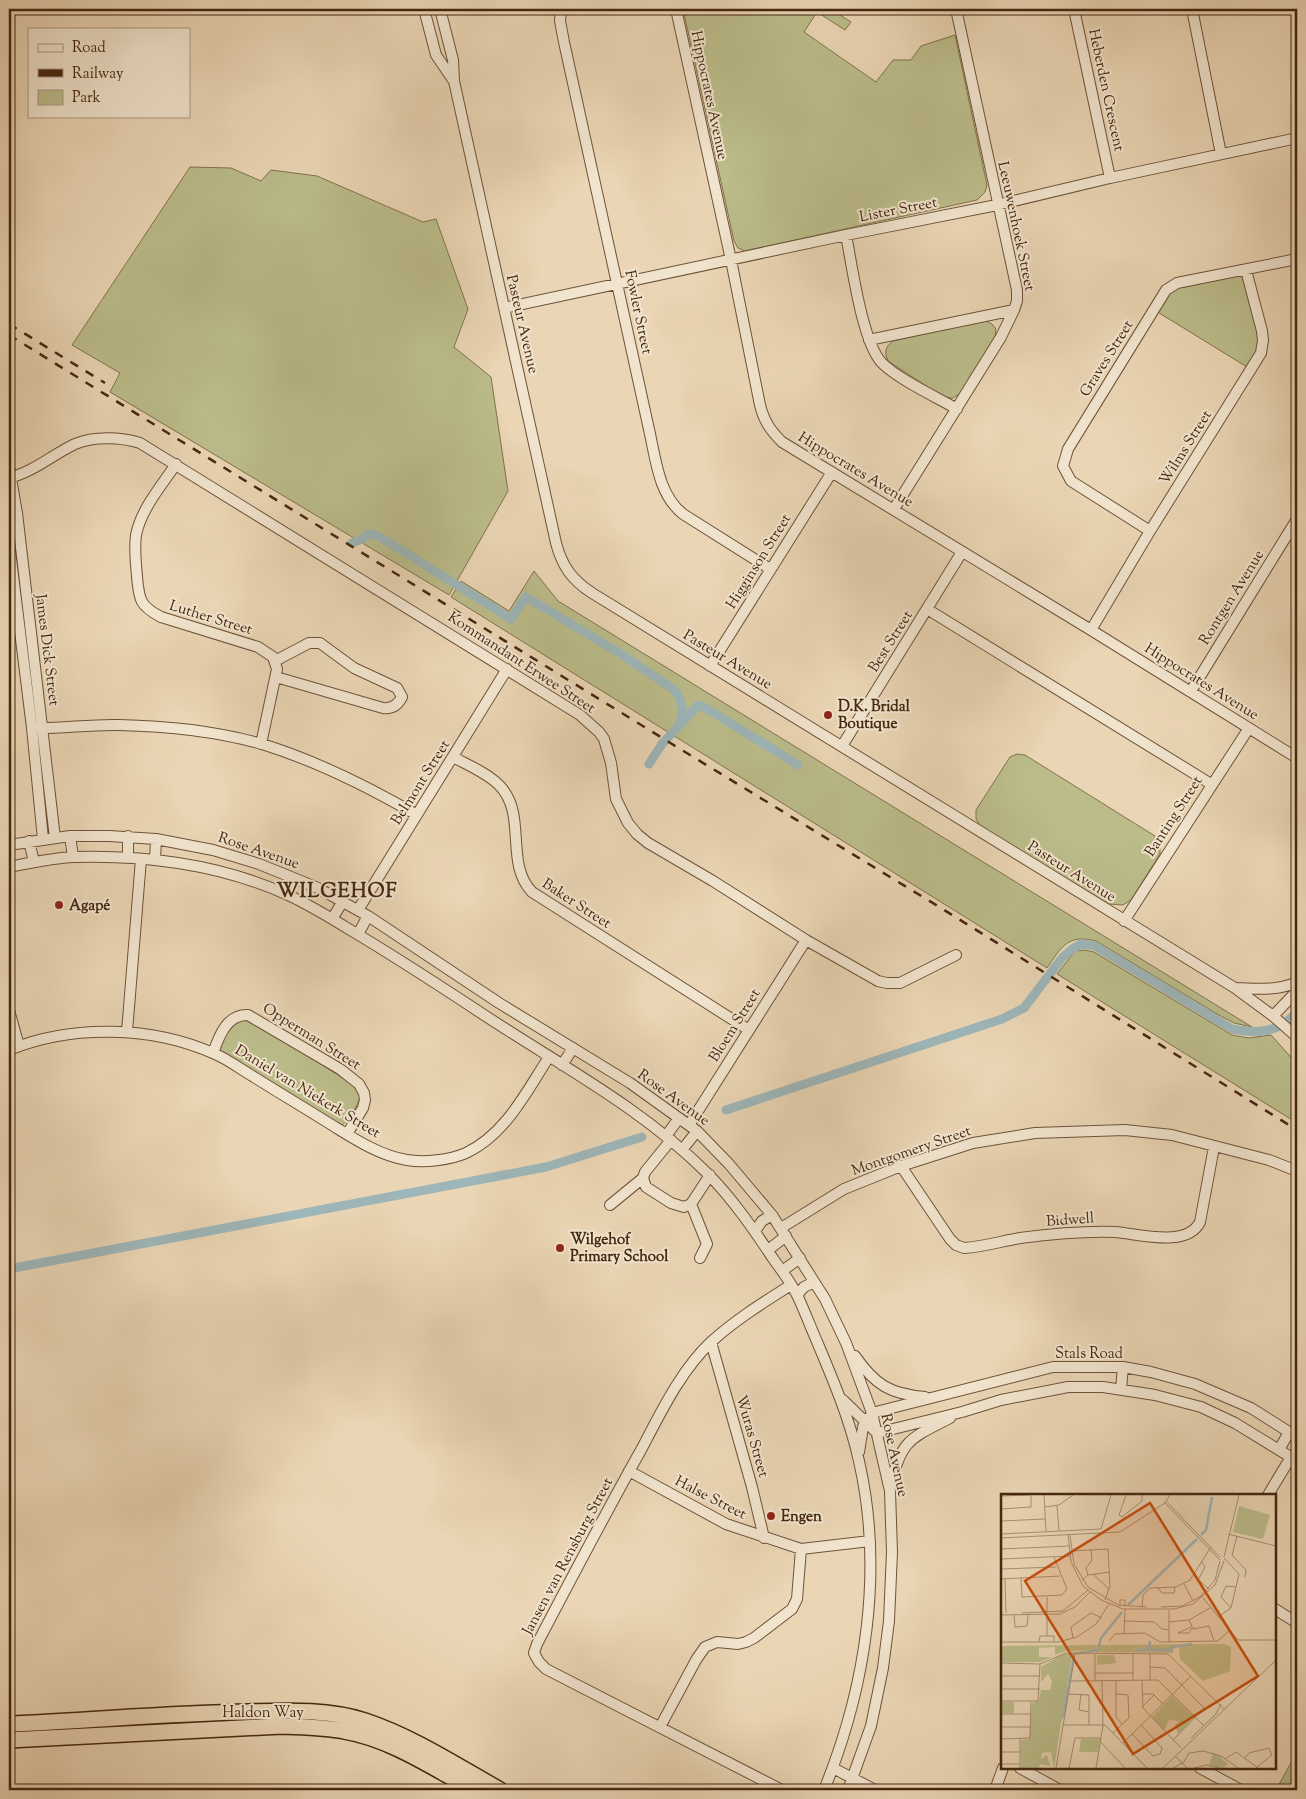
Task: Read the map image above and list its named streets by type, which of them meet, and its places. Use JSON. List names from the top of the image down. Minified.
{"streets":{"highway":["Haldon Way"],"street":["Heberden Crescent","Hippocrates Avenue","Lister Street","Leeuwenhoek Street","Fowler Street","Pasteur Avenue","Graves Street","Wilms Street","Higginson Street","Rontgen Avenue","Luther Street","Best Street","James Dick Street","Kommandant Erwee Street","Belmont Street","Banting Street","Rose Avenue","Baker Street","Bloem Street","Opperman Street","Daniel van Niekerk Street","Montgomery Street","Bidwell","Stals Road","Wuras Street","Halse Street","Jansen van Rensburg Street"]},"crossings":[["Heberden Crescent","Lister Street"],["Hippocrates Avenue","Lister Street"],["Hippocrates Avenue","Leeuwenhoek Street"],["Hippocrates Avenue","Wilms Street"],["Hippocrates Avenue","Higginson Street"],["Hippocrates Avenue","Rontgen Avenue"],["Hippocrates Avenue","Best Street"],["Hippocrates Avenue","Banting Street"],["Lister Street","Leeuwenhoek Street"],["Lister Street","Fowler Street"],["Lister Street","Pasteur Avenue"],["Fowler Street","Higginson Street"],["Pasteur Avenue","Higginson Street"],["Pasteur Avenue","Best Street"],["Pasteur Avenue","Banting Street"],["Graves Street","Wilms Street"],["Luther Street","Kommandant Erwee Street"],["James Dick Street","Kommandant Erwee Street"],["James Dick Street","Rose Avenue"],["Kommandant Erwee Street","Belmont Street"],["Kommandant Erwee Street","Bloem Street"],["Belmont Street","Rose Avenue"],["Belmont Street","Baker Street"],["Rose Avenue","Bloem Street"],["Rose Avenue","Montgomery Street"],["Rose Avenue","Stals Road"],["Baker Street","Bloem Street"],["Opperman Street","Daniel van Niekerk Street"],["Montgomery Street","Bidwell"],["Wuras Street","Halse Street"],["Wuras Street","Jansen van Rensburg Street"],["Halse Street","Jansen van Rensburg Street"]],"districts":["WILGEHOF"],"places":["D.K. Bridal Boutique","Agapé","Wilgehof Primary School","Engen"],"legend":["Road","Railway","Park"]}
